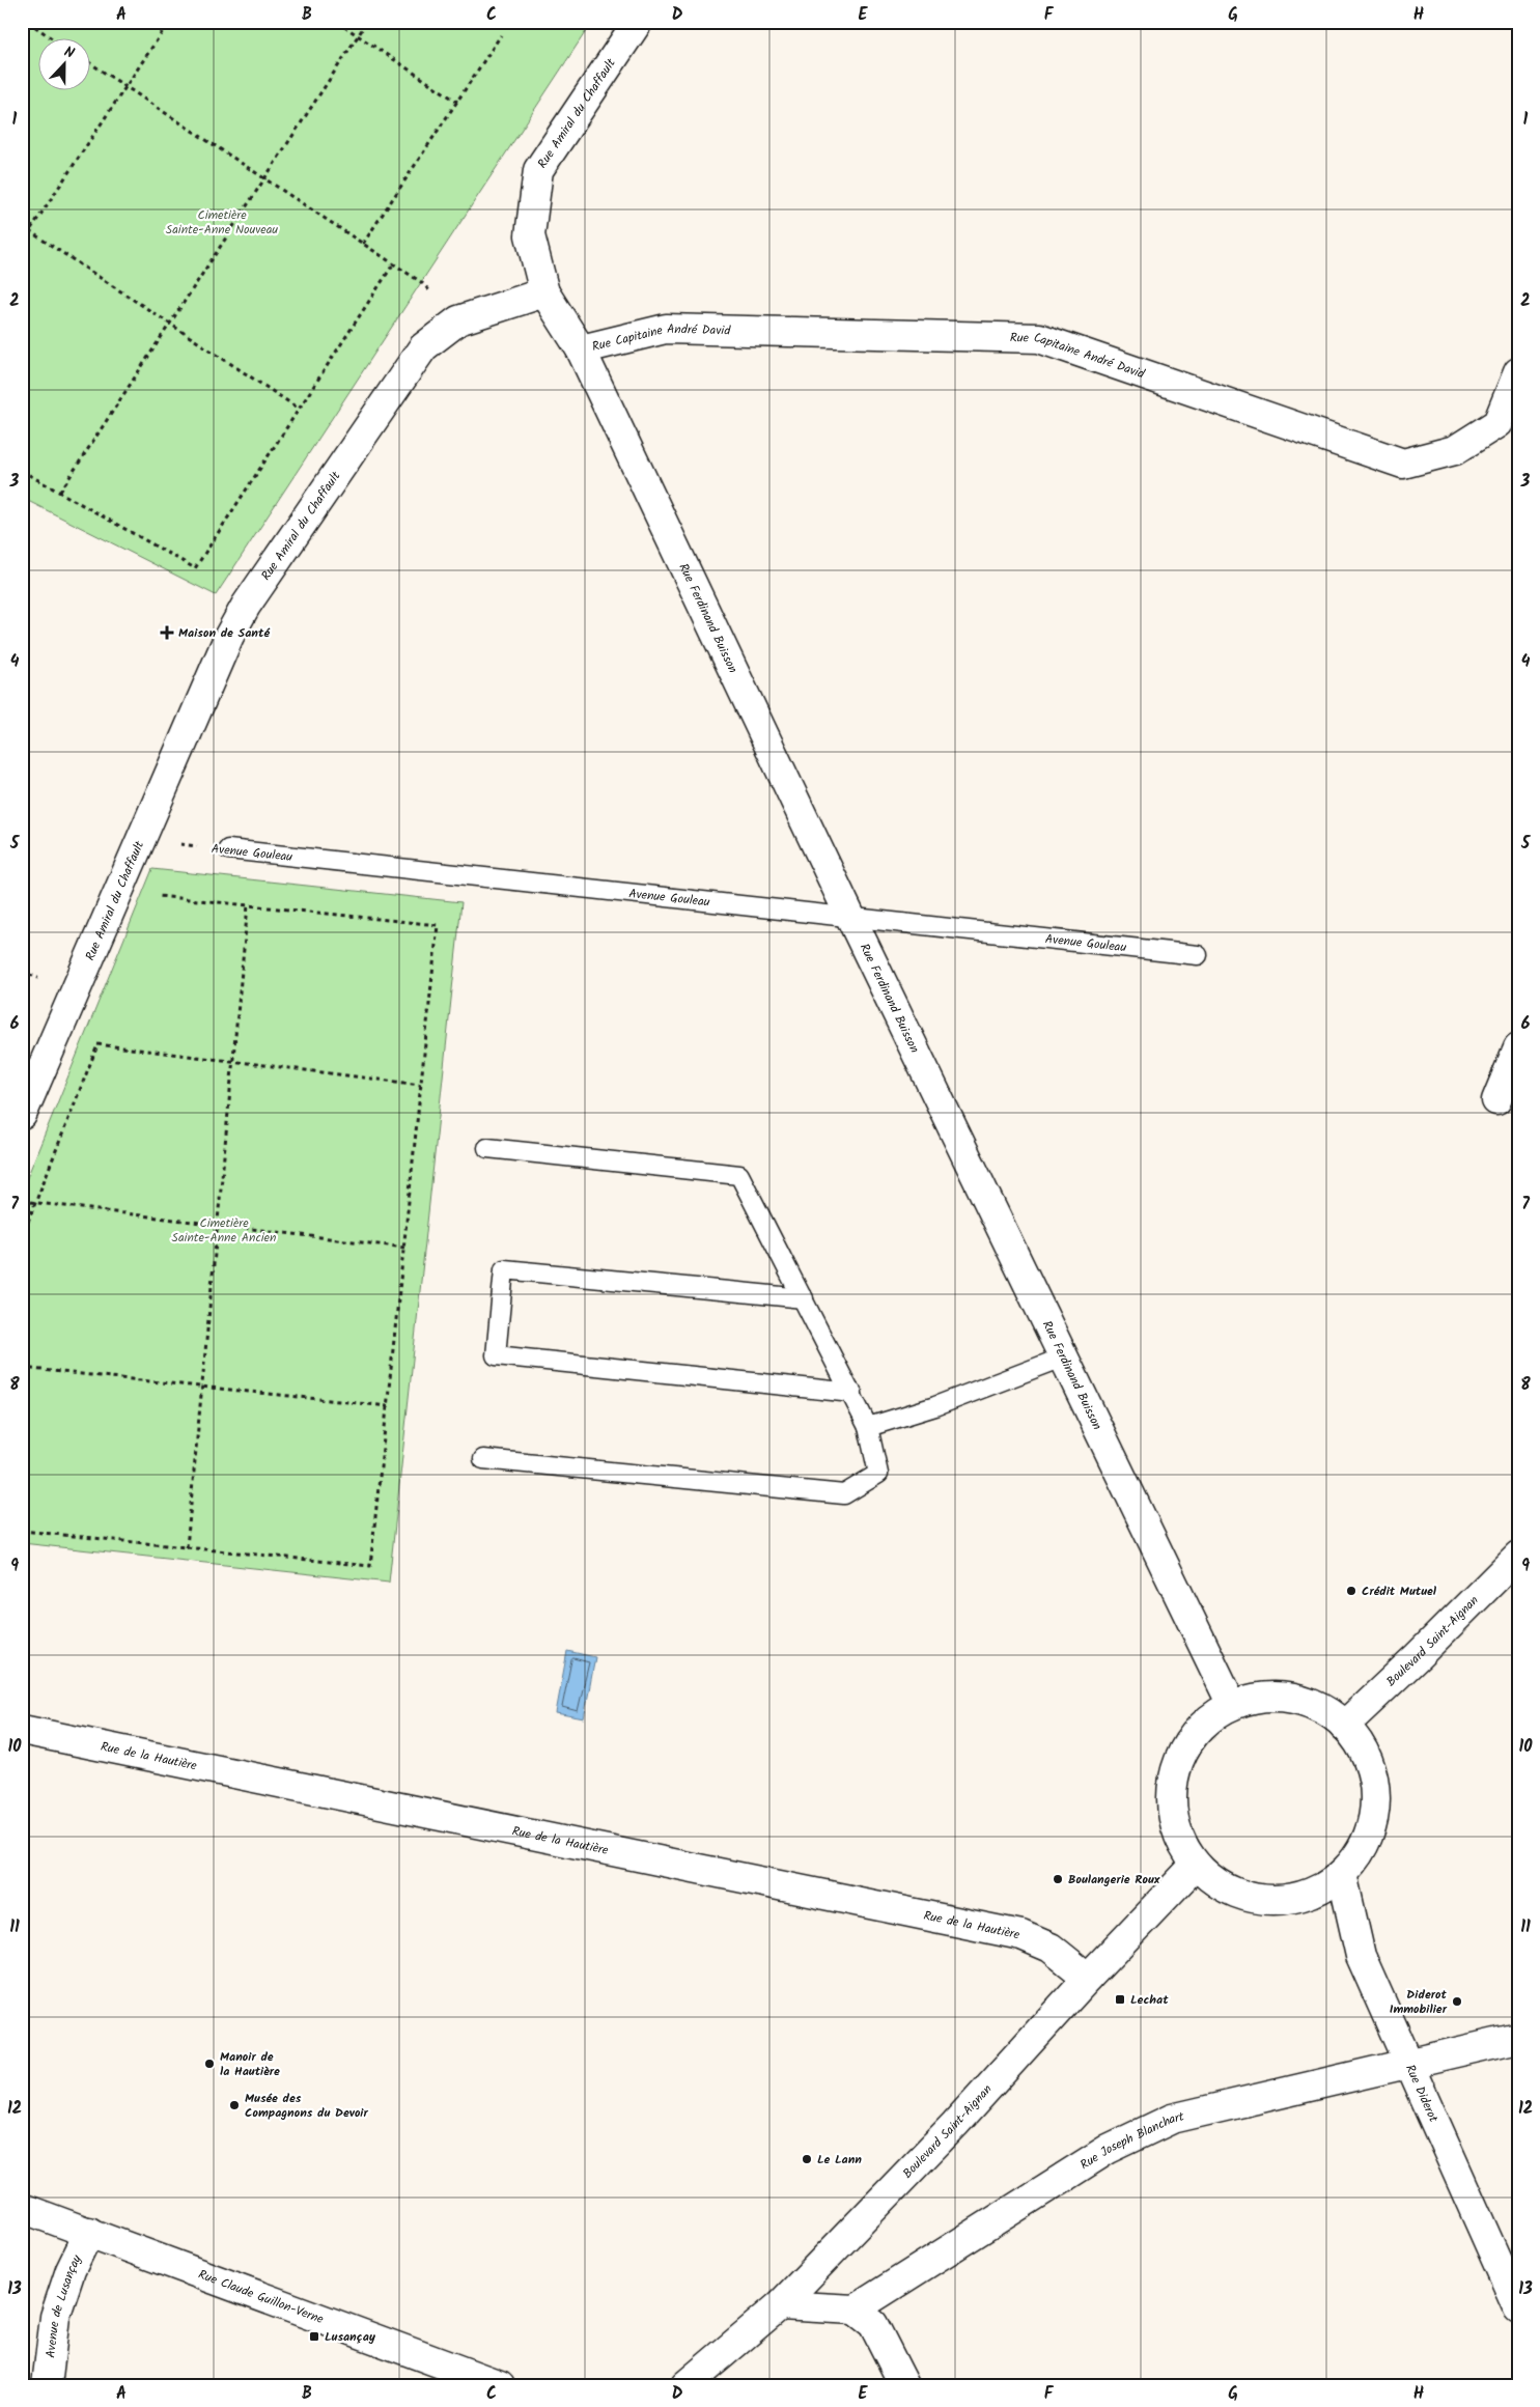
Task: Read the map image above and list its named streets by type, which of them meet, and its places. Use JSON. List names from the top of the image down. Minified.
{"streets":{"street":["Rue Amiral du Chaffault","Rue Capitaine André David","Rue Ferdinand Buisson","Boulevard Saint-Aignan","Rue de la Hautière","Rue Diderot","Rue Joseph Blanchart","Rue Claude Guillon-Verne","Avenue de Lusançay"],"lane":["Avenue Gouleau"]},"crossings":[["Rue Amiral du Chaffault","Rue Ferdinand Buisson"],["Rue Amiral du Chaffault","Avenue Gouleau"],["Rue Capitaine André David","Rue Ferdinand Buisson"],["Rue Ferdinand Buisson","Avenue Gouleau"],["Boulevard Saint-Aignan","Rue de la Hautière"],["Rue Diderot","Rue Joseph Blanchart"],["Rue Claude Guillon-Verne","Avenue de Lusançay"]],"parks":["Cimetière Sainte-Anne Nouveau","Cimetière Sainte-Anne Ancien"],"places":{"health":["Maison de Santé"],"other":["Crédit Mutuel","Boulangerie Roux","Diderot Immobilier","Manoir de la Hautière","Musée des Compagnons du Devoir","Le Lann"],"transit":["Lechat","Lusançay"]},"north":"top","grid":{"columns":["A","B","C","D","E","F","G","H"],"rows":["1","2","3","4","5","6","7","8","9","10","11","12","13"]}}
